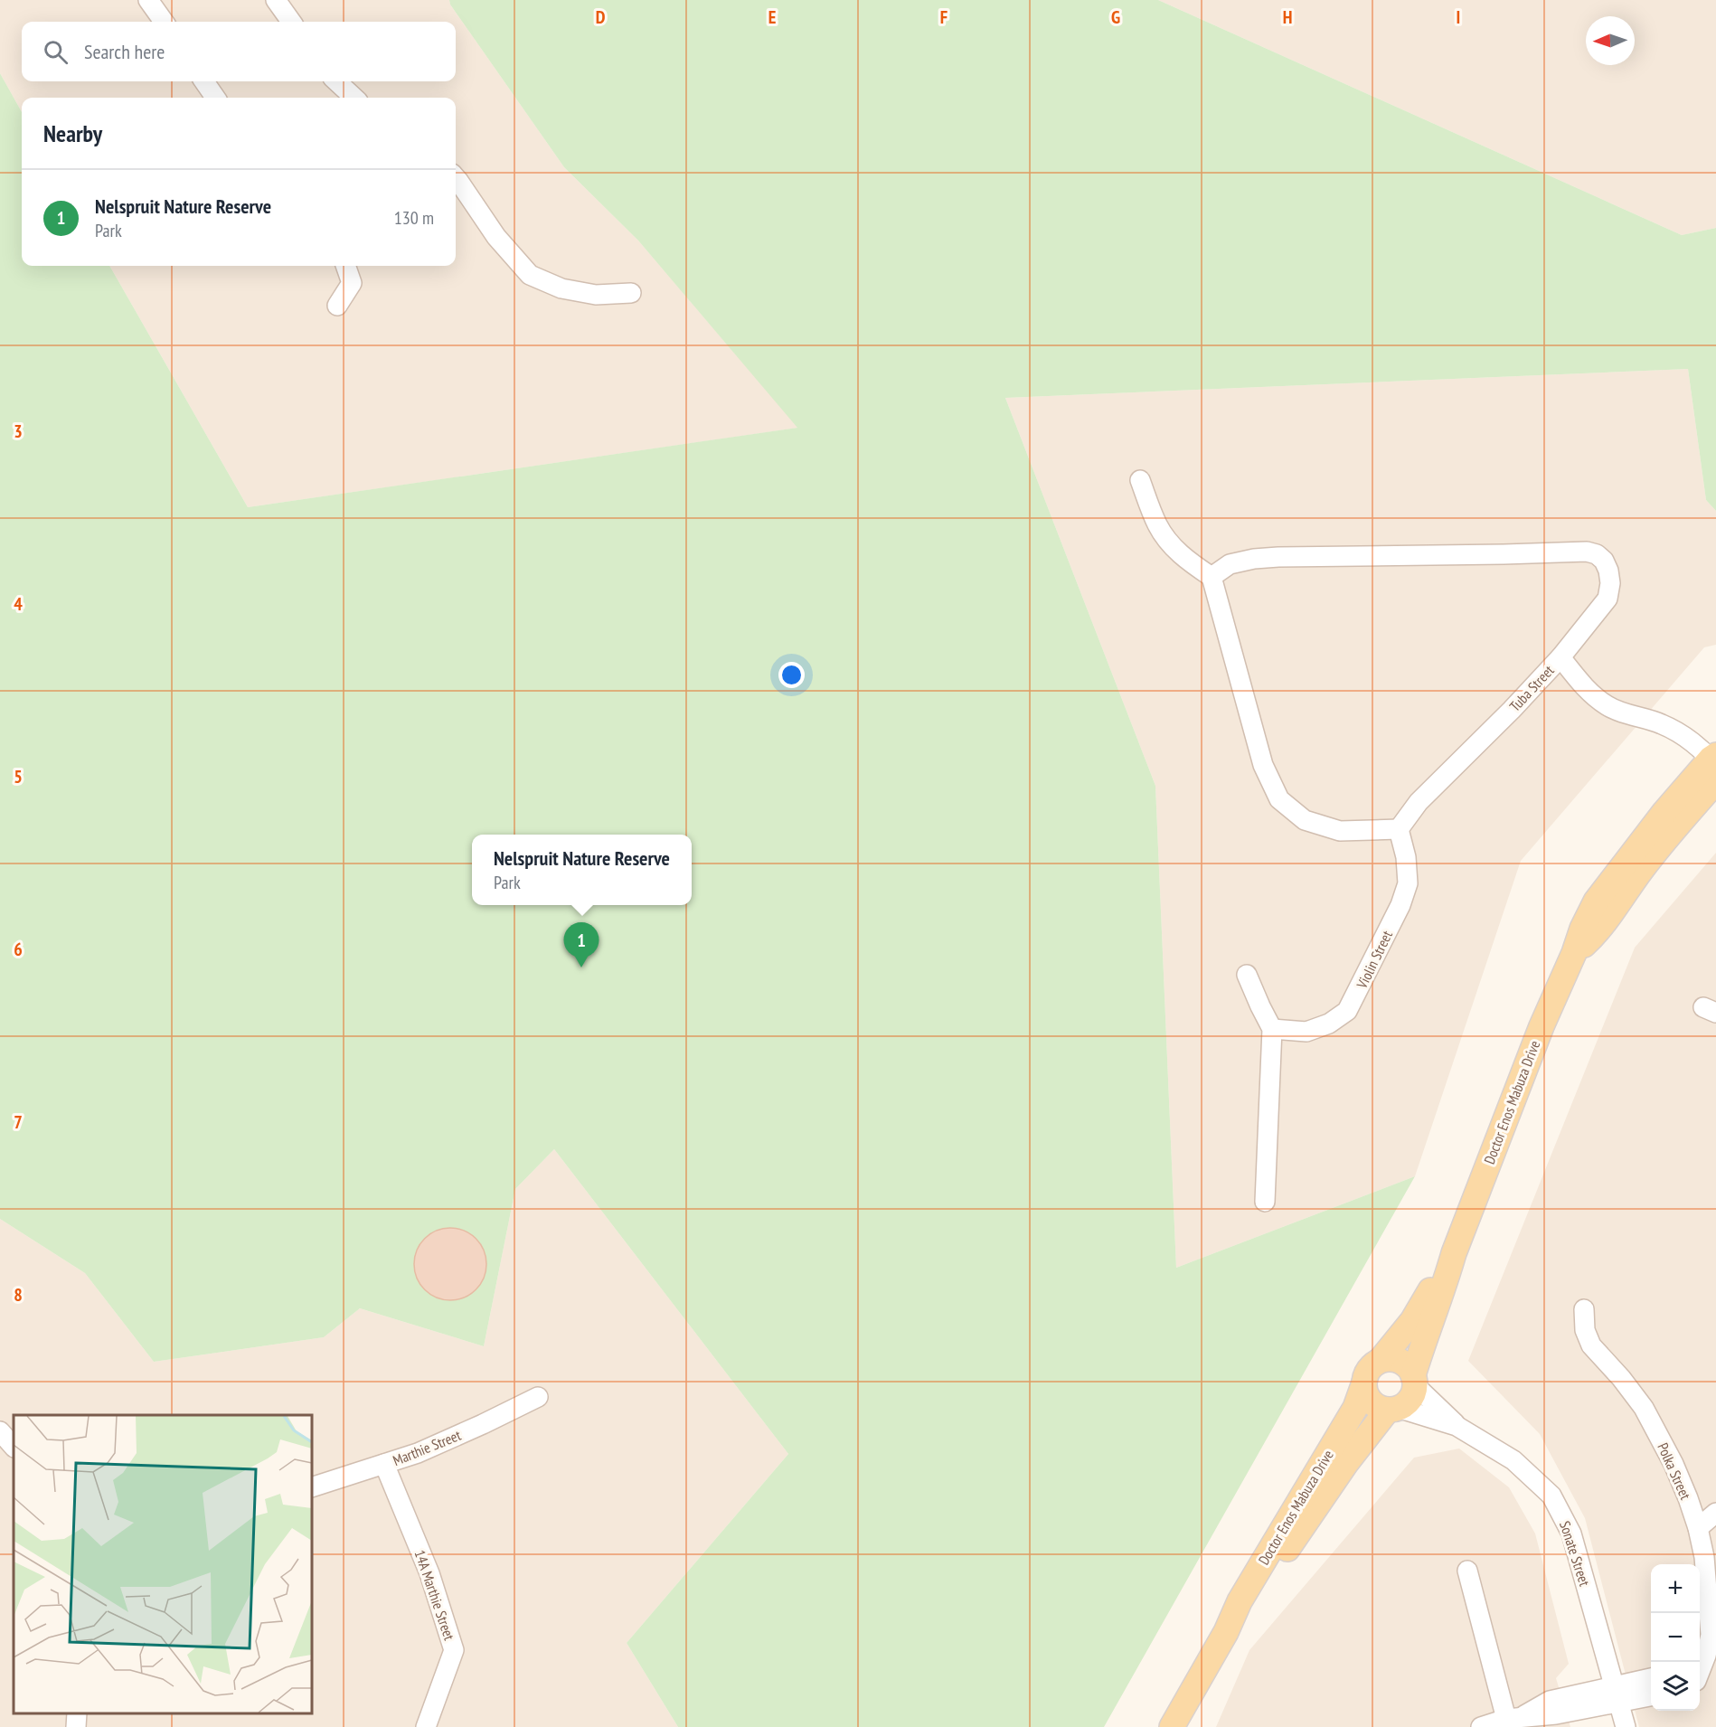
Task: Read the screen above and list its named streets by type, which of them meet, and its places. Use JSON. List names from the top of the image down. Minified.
{"streets":{"main road":["Doctor Enos Mabuza Drive"],"street":["Tuba Street","Violin Street","Marthie Street","Polka Street","Sonate Street","14A Marthie Street"]},"crossings":[["Tuba Street","Violin Street"],["Doctor Enos Mabuza Drive","Sonate Street"],["Marthie Street","14A Marthie Street"]],"north":"left","page":{"search":"Search here","heading":"Nearby","list":[{"mark":"1","name":"Nelspruit Nature Reserve","note":"Park","value":"130 m"}],"popup":["Nelspruit Nature Reserve","Park"],"pins":"1","map_buttons":["+","−"]},"grid":{"columns":["D","E","F","G","H","I"],"rows":["3","4","5","6","7","8"]}}
